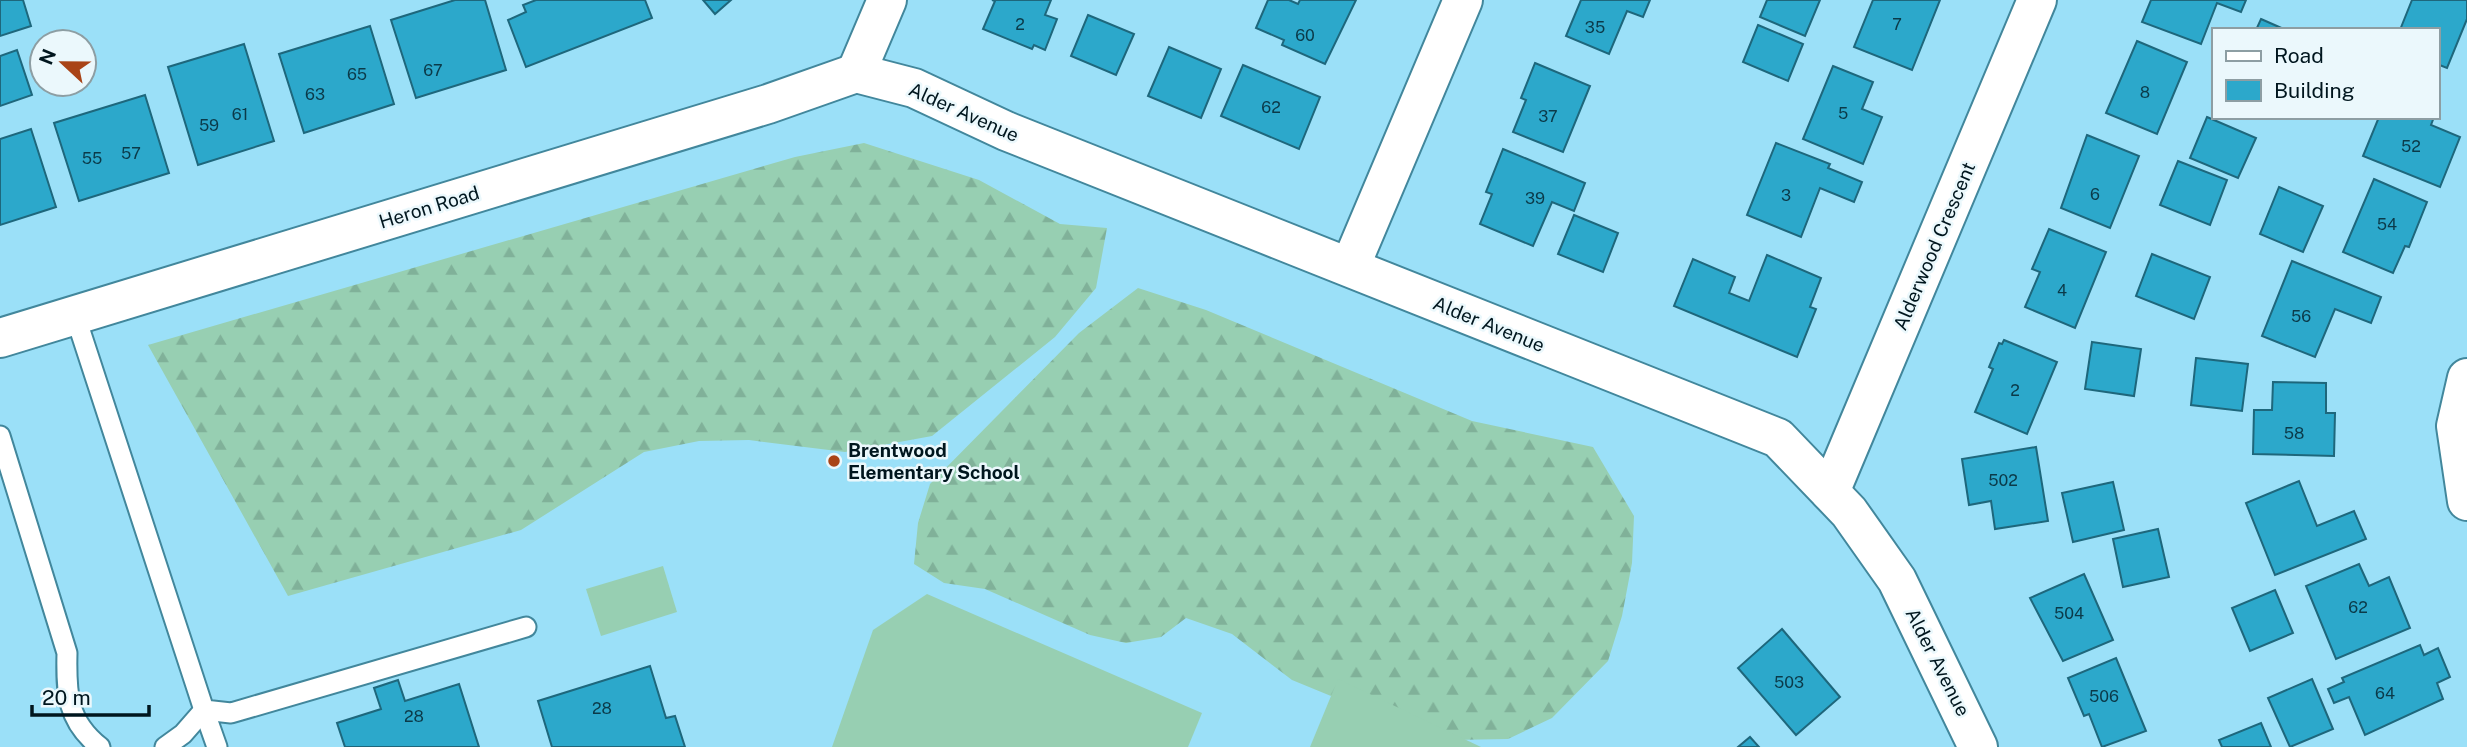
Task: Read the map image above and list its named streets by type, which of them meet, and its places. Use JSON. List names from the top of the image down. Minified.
{"streets":{"street":["Alder Avenue","Heron Road","Alderwood Crescent"]},"crossings":[["Alder Avenue","Heron Road"],["Alder Avenue","Alderwood Crescent"]],"places":["Brentwood Elementary School"],"house_numbers":["2","7","35","60","67","65","8","63","62","5","61","37","59","52","57","55","6","3","39","54","4","56","2","58","502","62","504","503","64","506","28","28"],"legend":["Road","Building"],"scale_bar":"20 m","north":"left"}
